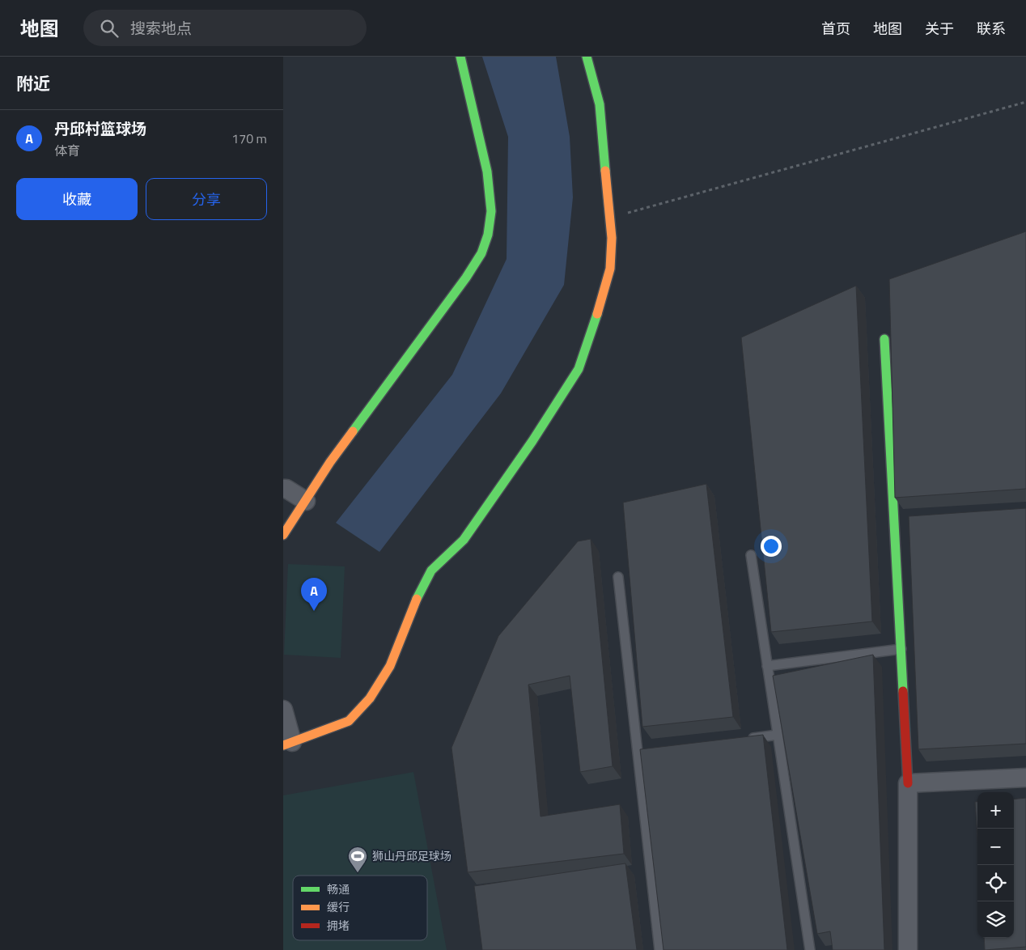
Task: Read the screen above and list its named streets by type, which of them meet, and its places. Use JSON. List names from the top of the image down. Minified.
{"places":{"sports":["狮山丹邱足球场"]},"legend":["畅通","缓行","拥堵"],"page":{"header":"地图","search":"搜索地点","nav":["首页","地图","关于","联系"],"heading":"附近","list":[{"mark":"A","name":"丹邱村篮球场","note":"体育","value":"170 m"}],"buttons":["收藏","分享"],"pins":"A","map_buttons":["+","−"]}}
